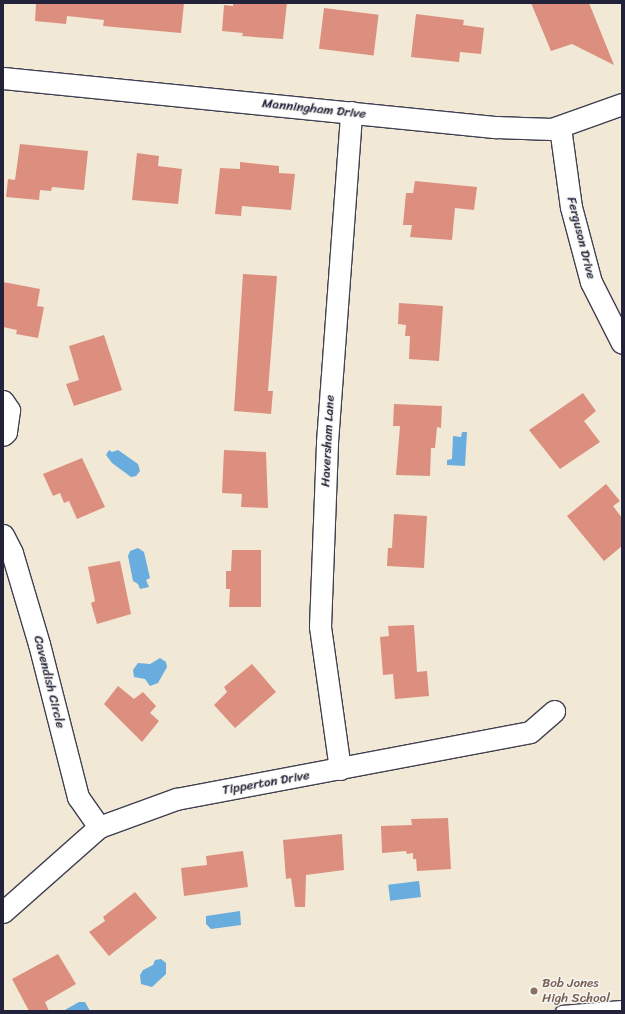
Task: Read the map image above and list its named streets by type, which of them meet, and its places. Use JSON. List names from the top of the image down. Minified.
{"streets":{"street":["Manningham Drive","Ferguson Drive","Haversham Lane","Cavendish Circle","Tipperton Drive"]},"crossings":[["Manningham Drive","Ferguson Drive"],["Manningham Drive","Haversham Lane"],["Haversham Lane","Tipperton Drive"],["Cavendish Circle","Tipperton Drive"]],"places":["Bob Jones High School"]}
